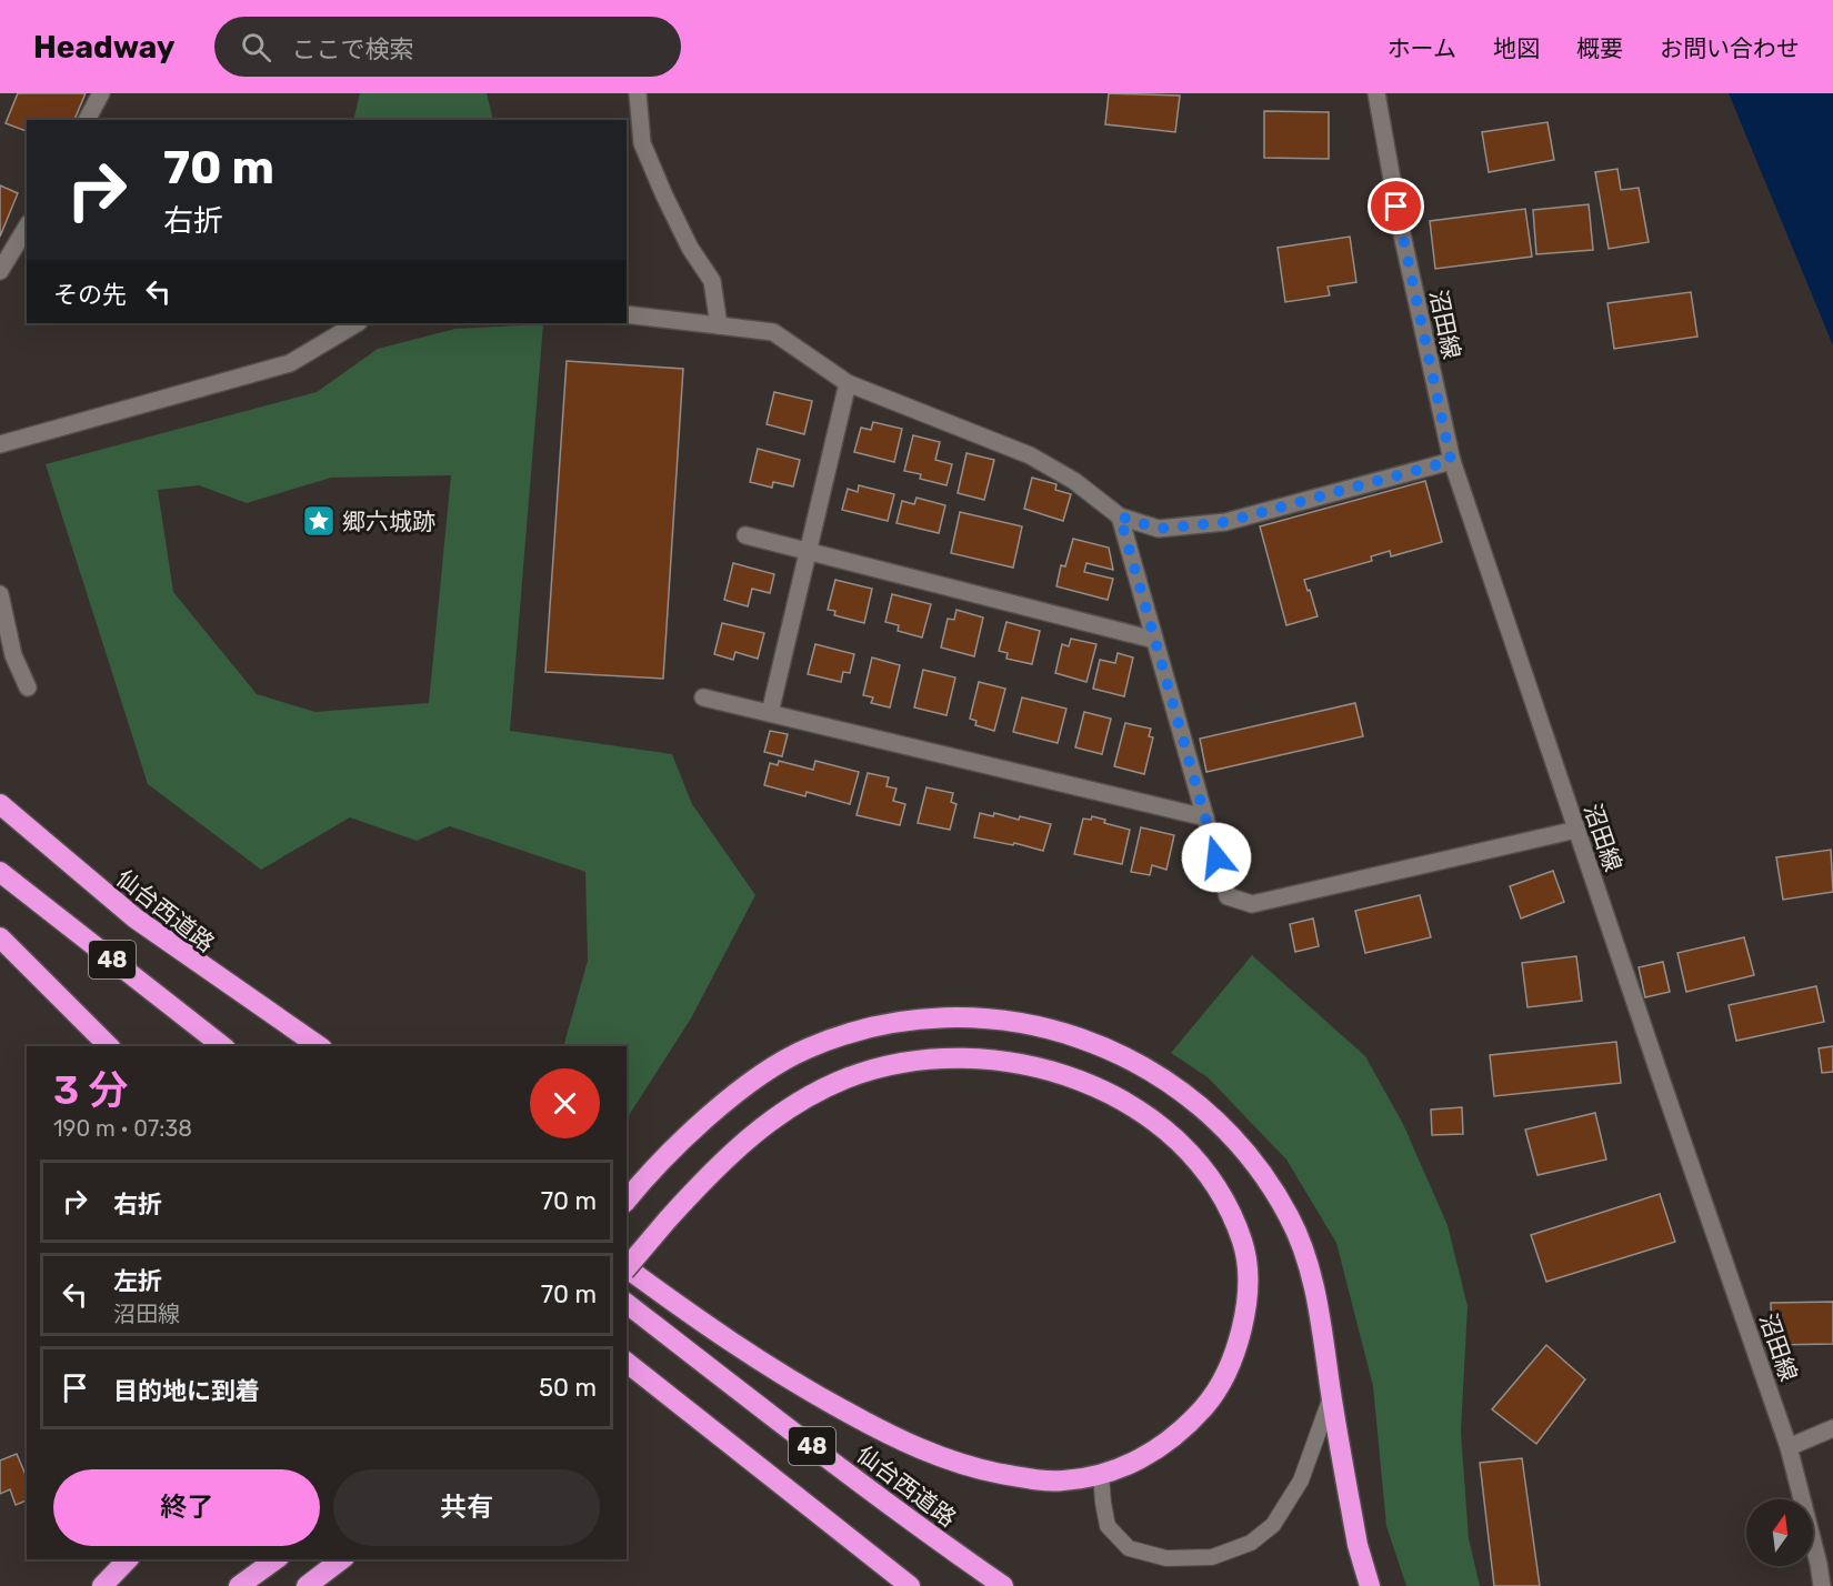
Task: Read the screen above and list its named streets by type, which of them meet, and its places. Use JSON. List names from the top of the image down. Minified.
{"streets":{"highway":["仙台西道路","48"],"street":["沼田線"]},"places":{"place":["郷六城跡"]},"north":"top","page":{"header":"Headway","search":"ここで検索","nav":["ホーム","地図","概要","お問い合わせ"],"turn":["70 m","右折"],"then":"その先","heading":["3 分","190 m · 07:38"],"list":[{"name":"右折","value":"70 m"},{"name":"左折","note":"沼田線","value":"70 m"},{"name":"目的地に到着","value":"50 m"}],"buttons":["終了","共有"]}}
